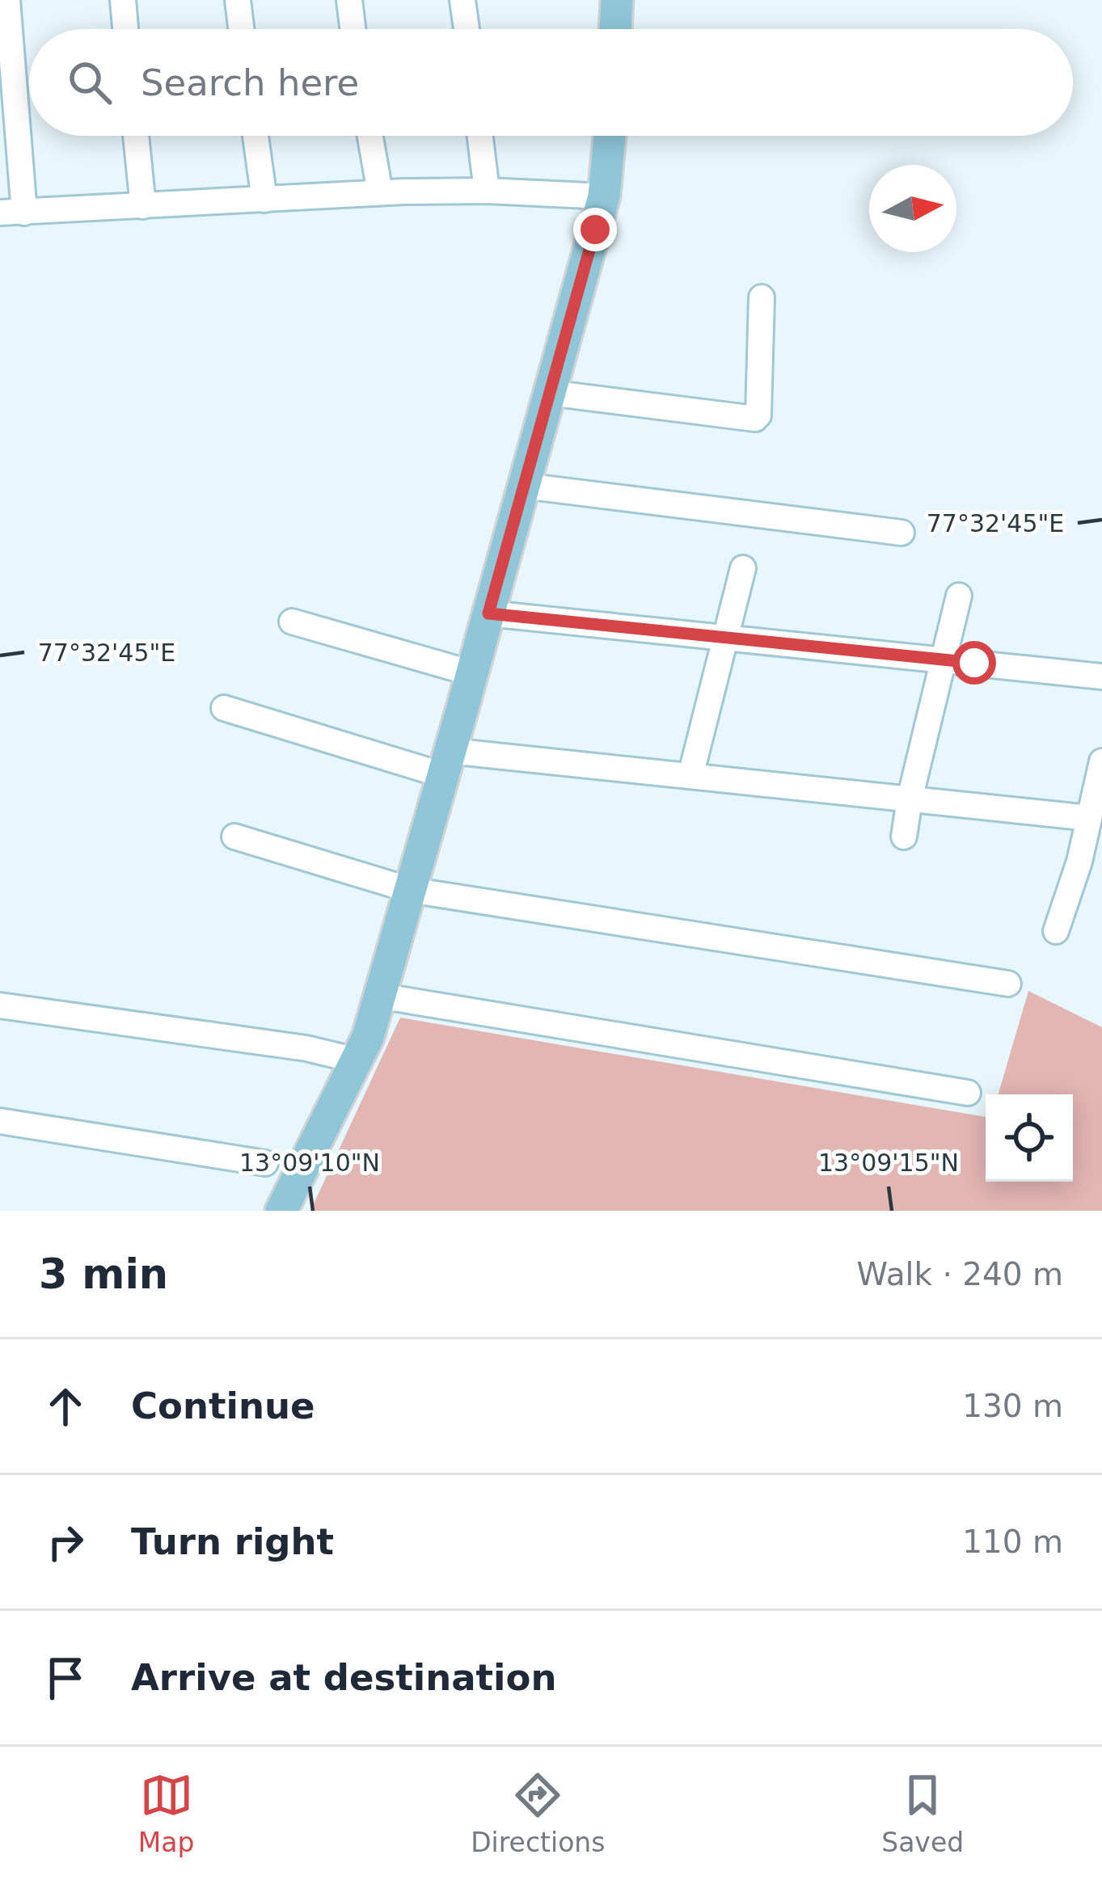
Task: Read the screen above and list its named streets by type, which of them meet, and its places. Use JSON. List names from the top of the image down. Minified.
{"north":"right","page":{"search":"Search here","heading":["3 min","Walk · 240 m"],"list":[["Continue","130 m"],["Turn right","110 m"],"Arrive at destination"],"nav":["Map","Directions","Saved"]},"coordinates":["77°32'45\"E","13°09'10\"N","13°09'15\"N"]}
